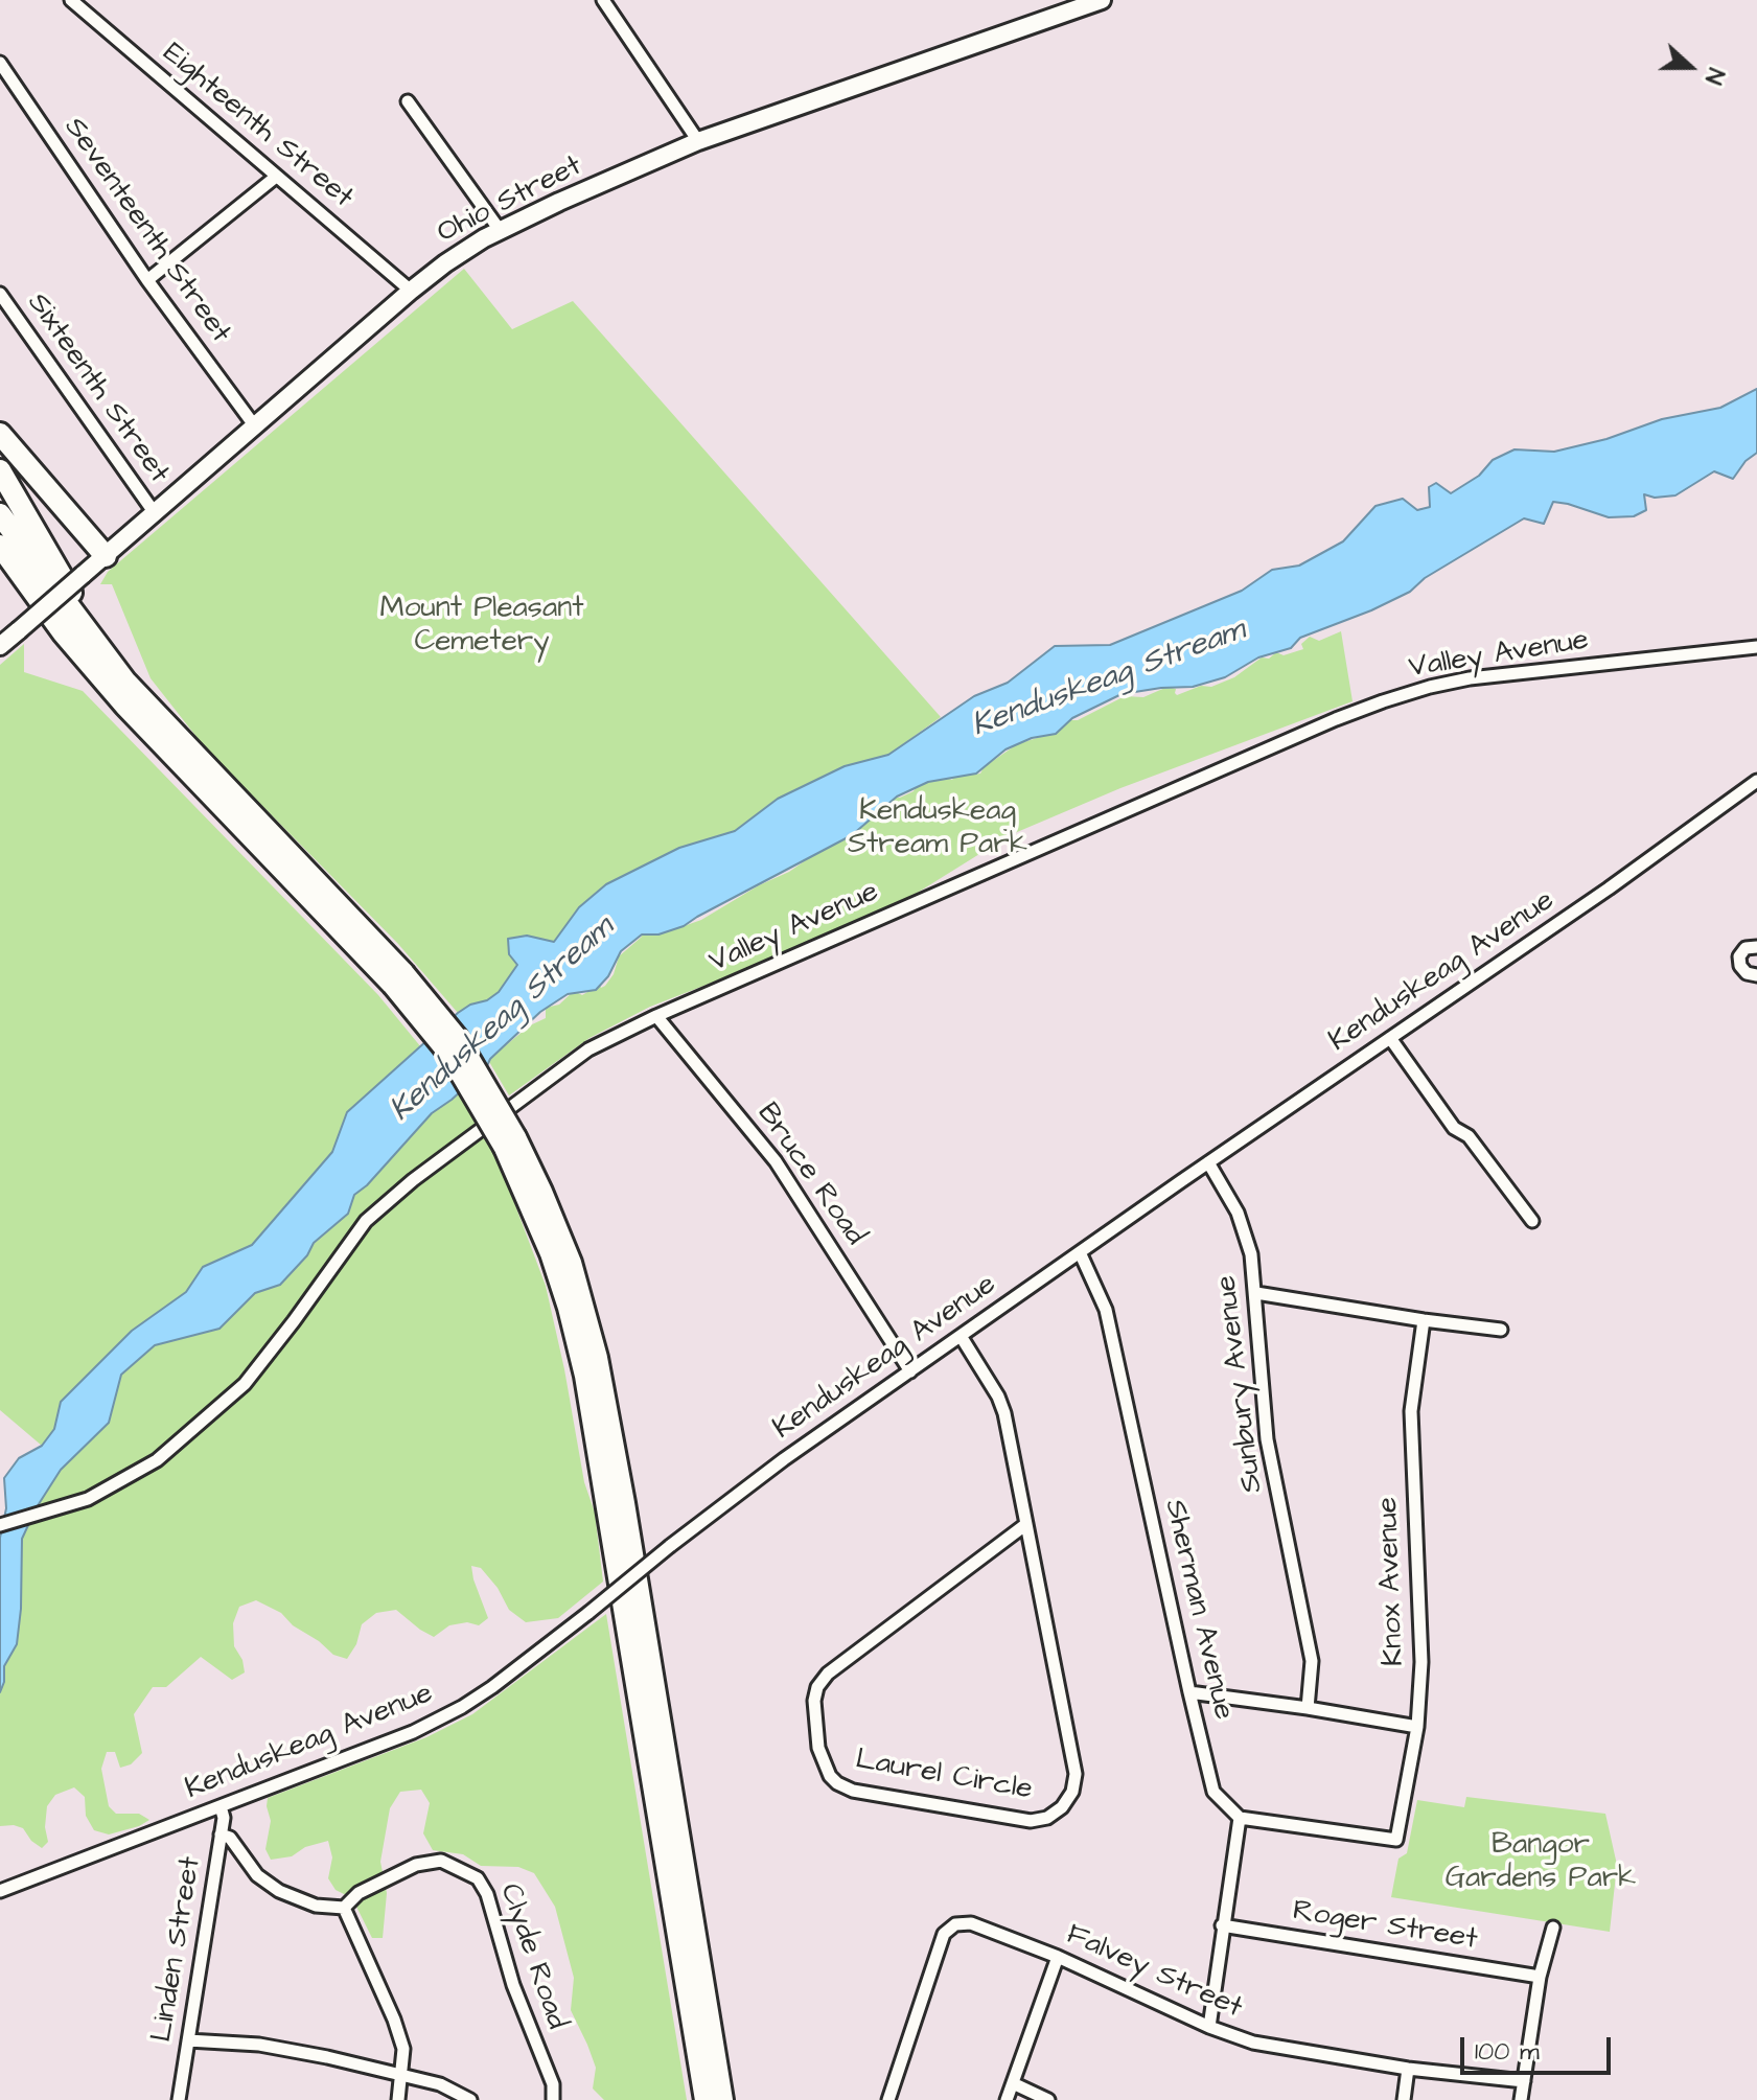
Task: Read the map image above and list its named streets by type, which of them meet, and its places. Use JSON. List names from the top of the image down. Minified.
{"streets":{"street":["Eighteenth Street","Ohio Street","Seventeenth Street","Sixteenth Street","Valley Avenue","Kenduskeag Avenue","Bruce Road","Sunbury Avenue","Knox Avenue","Sherman Avenue","Laurel Circle","Roger Street","Linden Street","Clyde Road","Falvey Street"]},"crossings":[["Eighteenth Street","Ohio Street"],["Ohio Street","Seventeenth Street"],["Ohio Street","Sixteenth Street"],["Valley Avenue","Bruce Road"],["Kenduskeag Avenue","Bruce Road"],["Kenduskeag Avenue","Sunbury Avenue"],["Kenduskeag Avenue","Sherman Avenue"],["Kenduskeag Avenue","Laurel Circle"],["Kenduskeag Avenue","Linden Street"],["Knox Avenue","Sherman Avenue"]],"water":["Kenduskeag Stream"],"parks":["Mount Pleasant Cemetery","Kenduskeag Stream Park","Bangor Gardens Park"],"scale_bar":"100 m","north":"right"}
